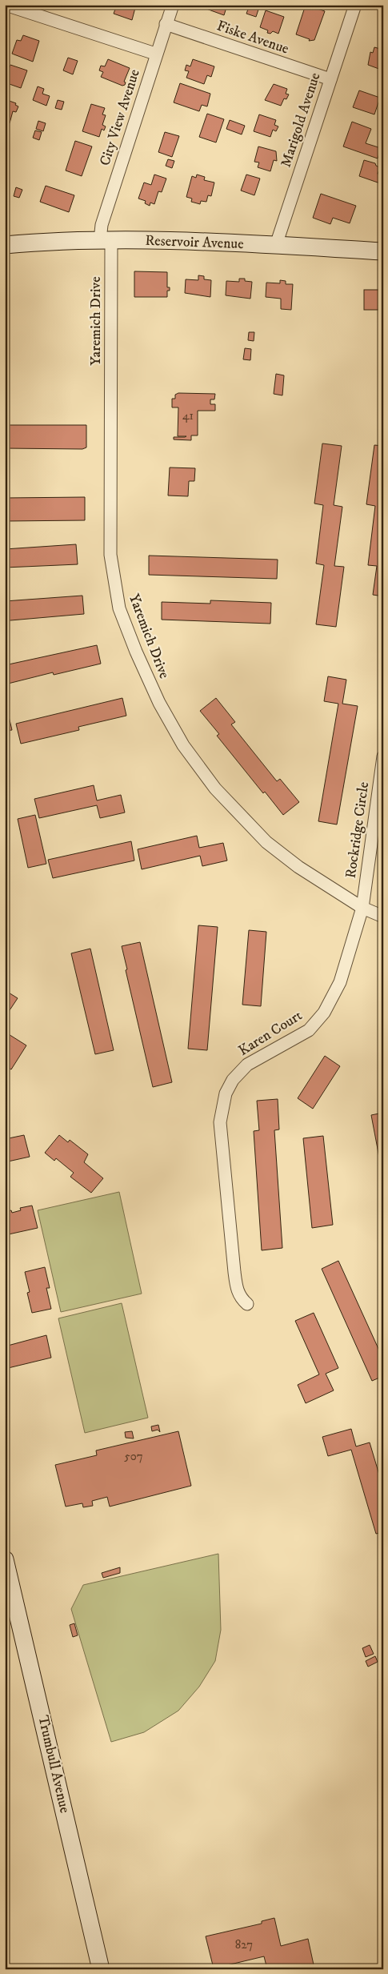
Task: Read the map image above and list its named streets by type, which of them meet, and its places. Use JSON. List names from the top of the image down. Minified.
{"streets":{"street":["Fiske Avenue","City View Avenue","Marigold Avenue","Reservoir Avenue","Yaremich Drive","Rockridge Circle","Karen Court","Trumbull Avenue"]},"crossings":[["Fiske Avenue","City View Avenue"],["Fiske Avenue","Marigold Avenue"],["City View Avenue","Reservoir Avenue"],["City View Avenue","Yaremich Drive"],["Marigold Avenue","Reservoir Avenue"],["Reservoir Avenue","Yaremich Drive"],["Yaremich Drive","Rockridge Circle"],["Yaremich Drive","Karen Court"],["Rockridge Circle","Karen Court"]],"house_numbers":["41","507","827"]}
